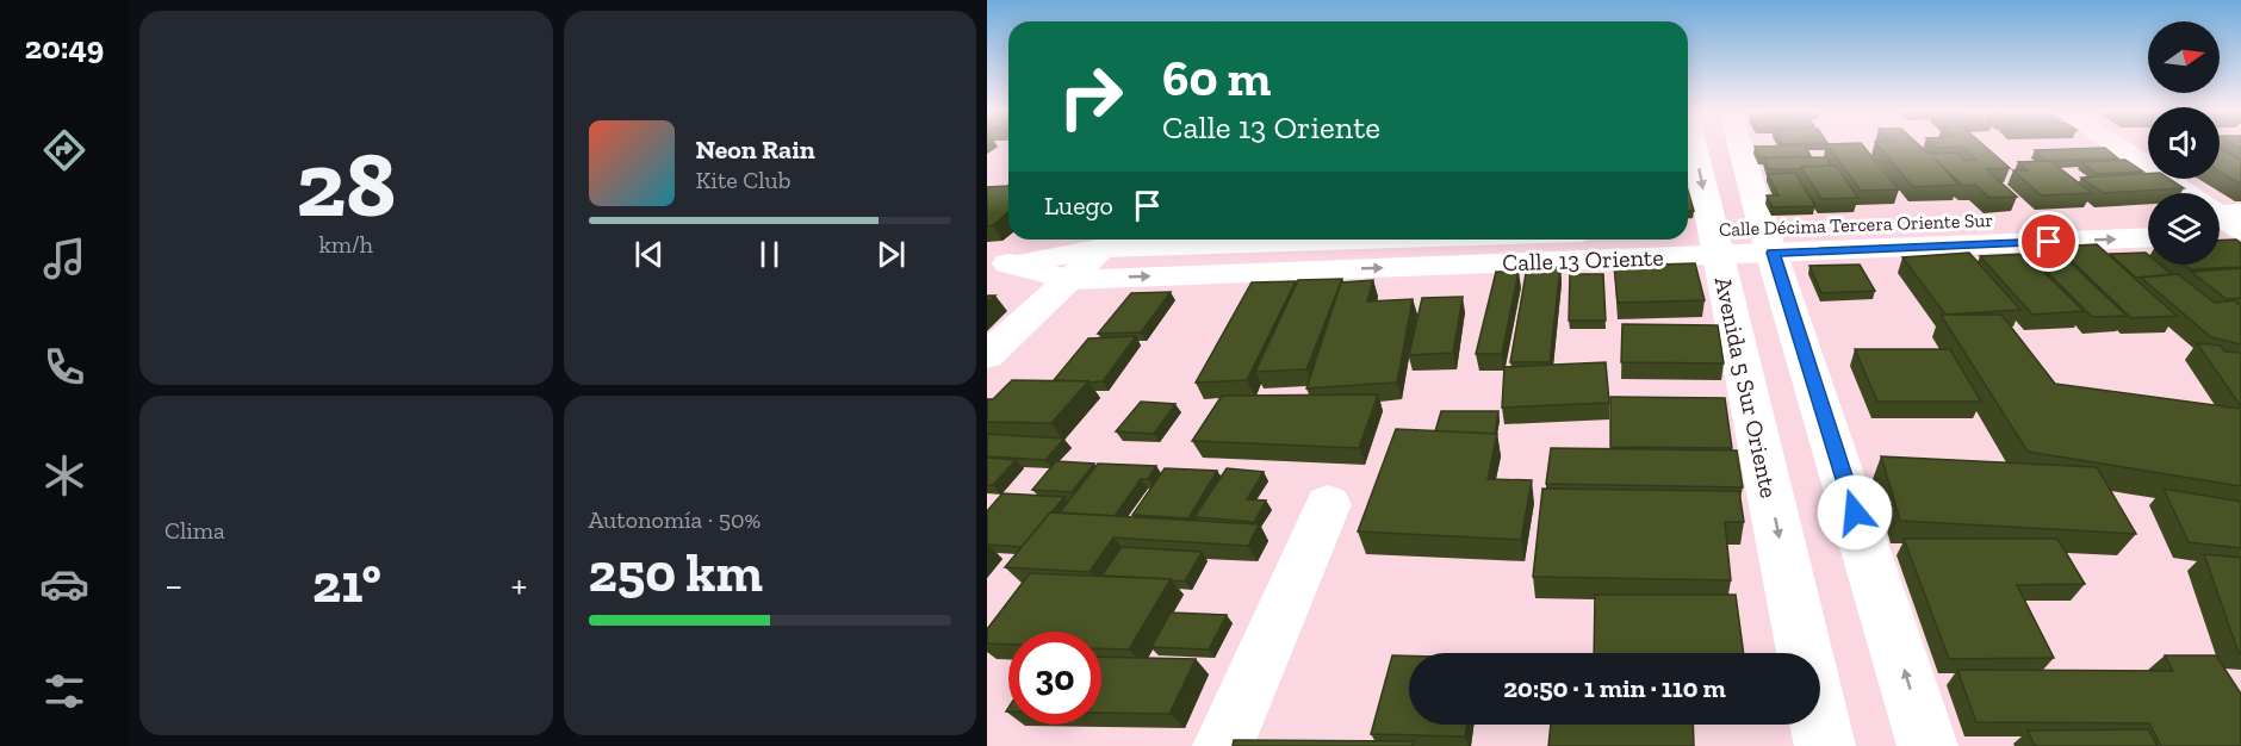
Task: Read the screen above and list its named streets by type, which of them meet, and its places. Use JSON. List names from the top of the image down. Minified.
{"streets":{"street":["Calle Décima Tercera Oriente Sur","Calle 13 Oriente","Avenida 5 Sur Oriente"]},"crossings":[["Calle Décima Tercera Oriente Sur","Calle 13 Oriente"],["Calle 13 Oriente","Avenida 5 Sur Oriente"]],"one_way":["Calle 13 Oriente"],"north":"right","page":{"tabs":"20:49","tile":[["28","km/h"],"Clima",["Autonomía · 50%","250 km"]],"turn":["60 m","Calle 13 Oriente"],"song":["Neon Rain","Kite Club"],"then":"Luego","heat":["−","21°","+"],"limit":"30","trip":"20:50 · 1 min · 110 m"}}
